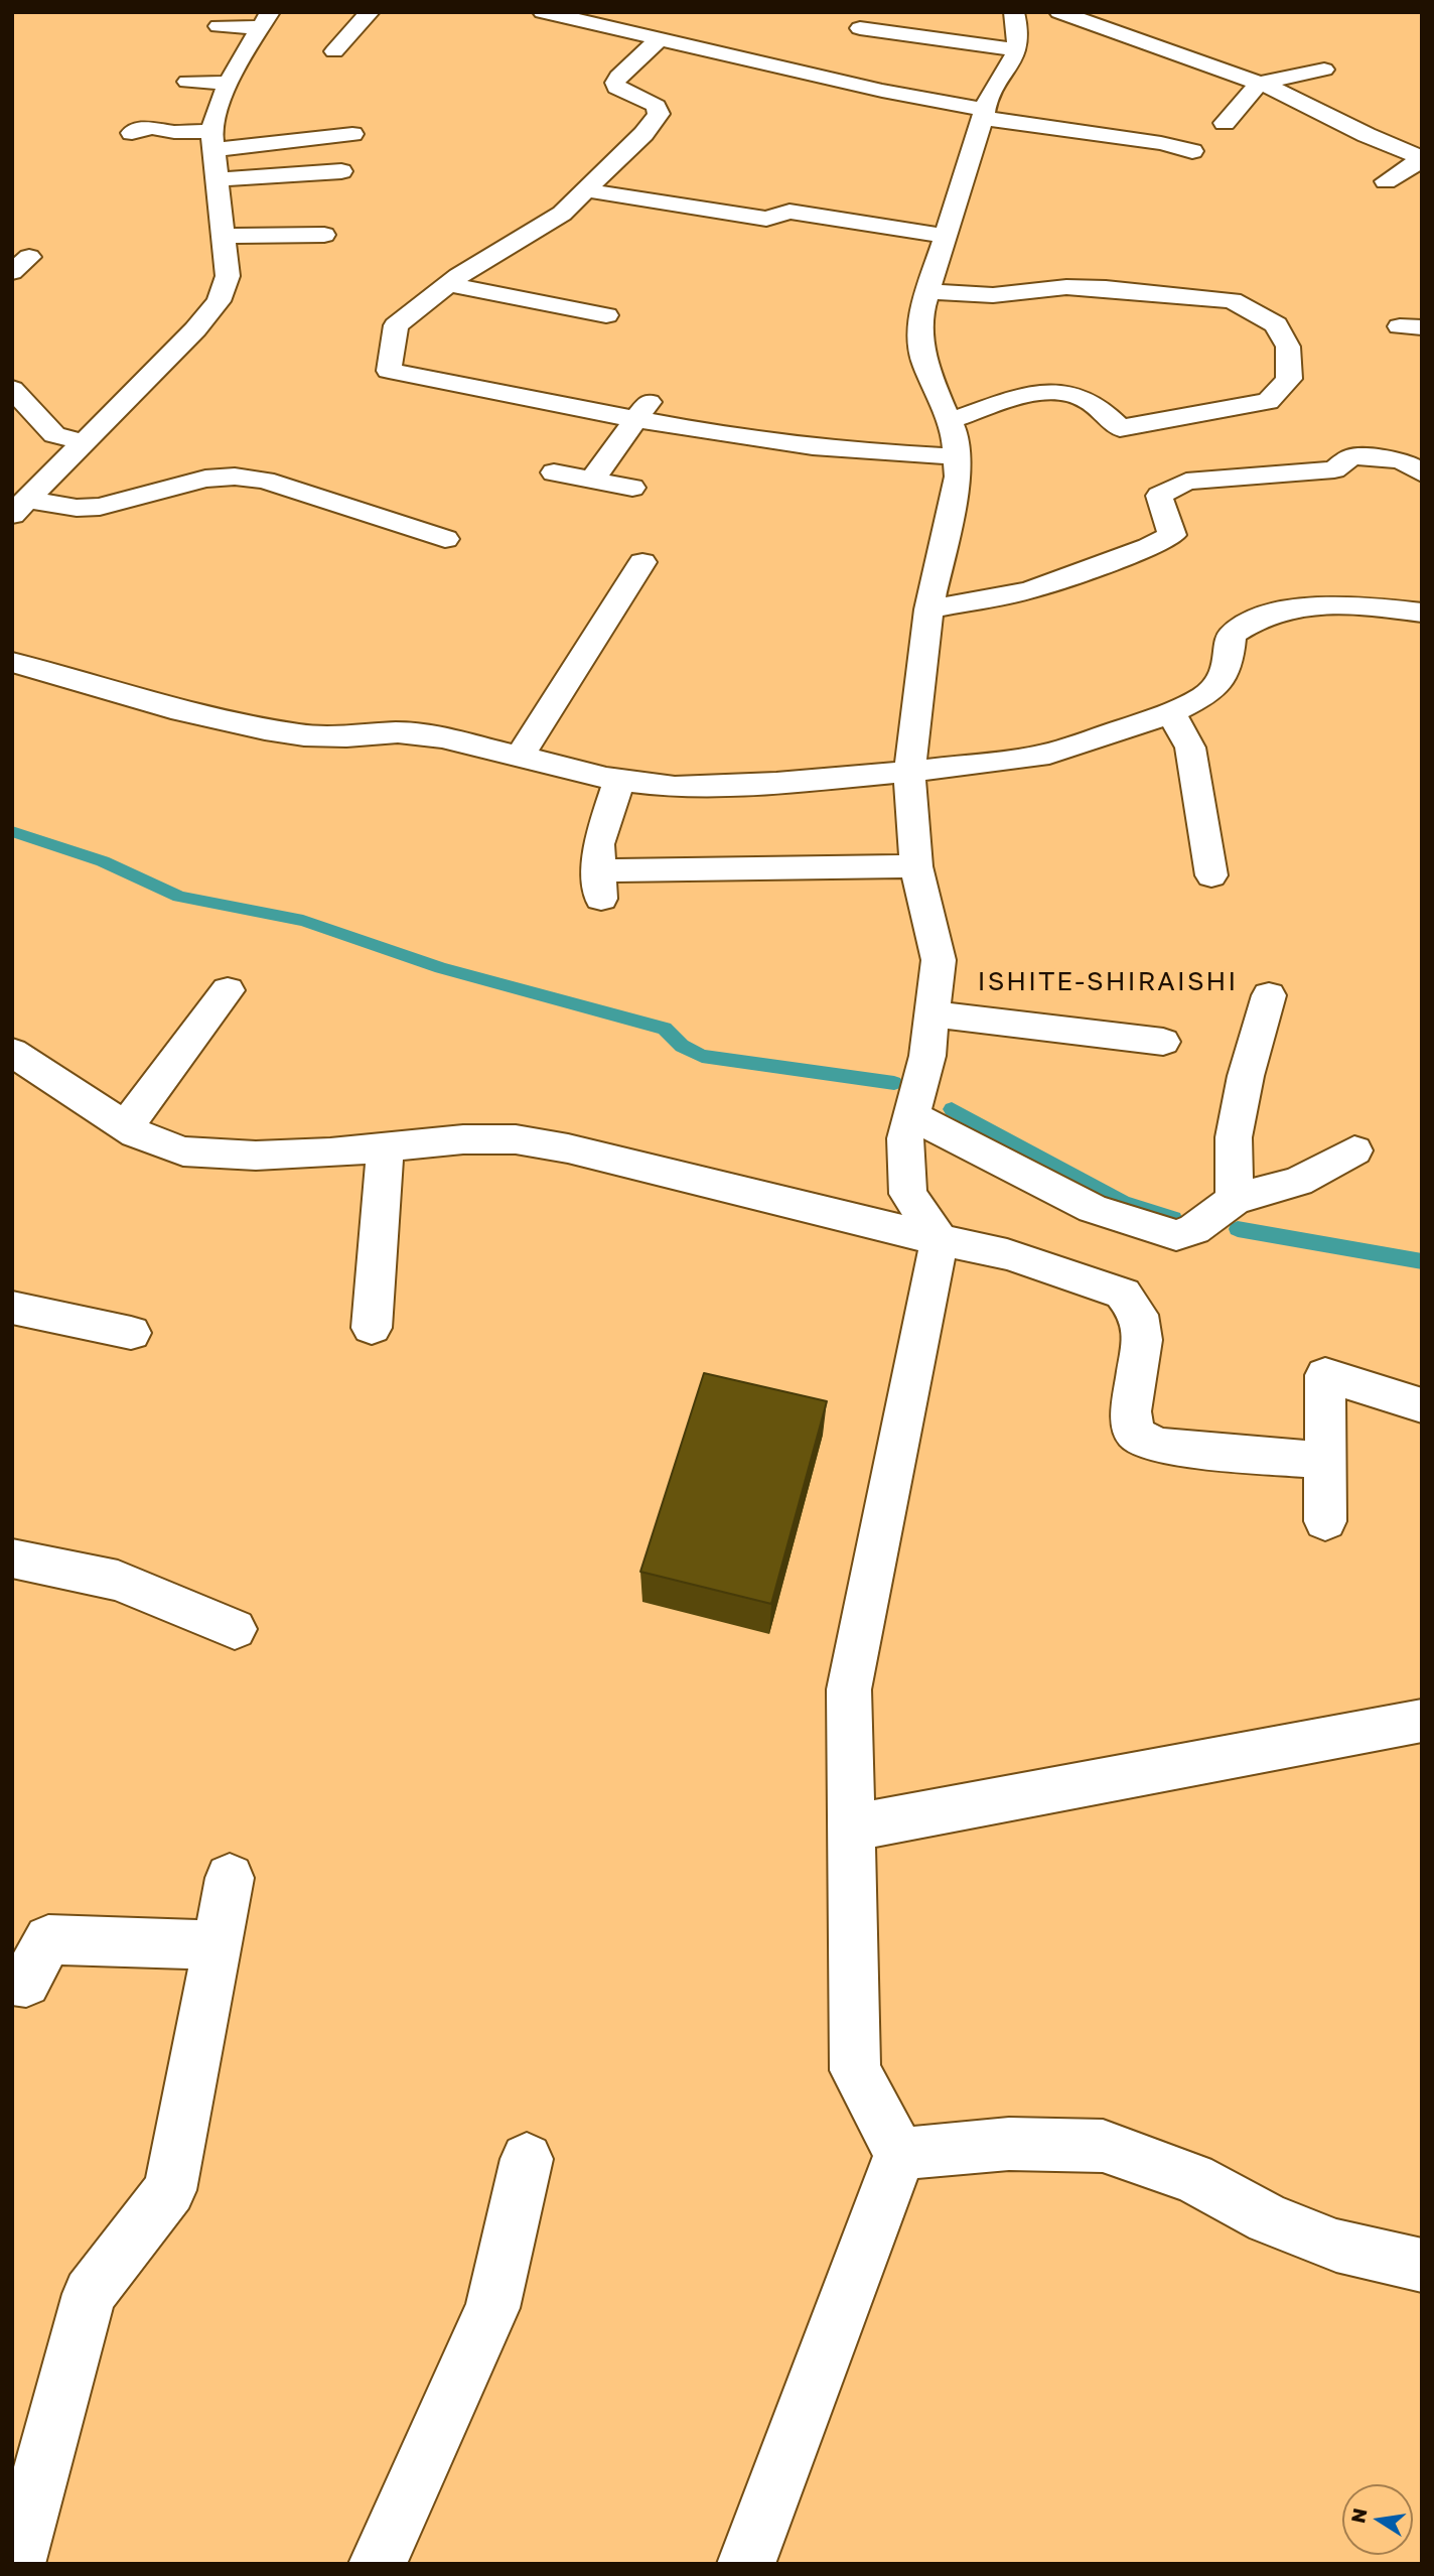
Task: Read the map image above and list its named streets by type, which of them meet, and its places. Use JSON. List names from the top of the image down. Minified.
{"districts":["ISHITE-SHIRAISHI"],"north":"left"}
